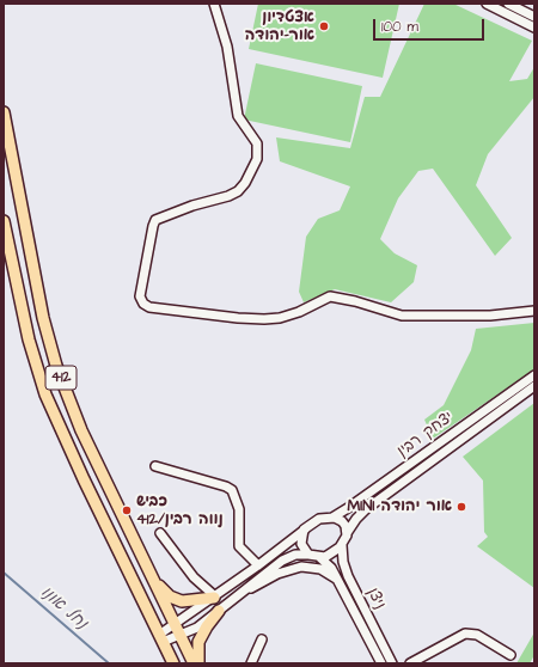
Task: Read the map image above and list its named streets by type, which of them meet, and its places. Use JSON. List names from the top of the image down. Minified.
{"streets":{"main road":["412"],"street":["יצחק רבין","ניצן"]},"crossings":[["יצחק רבין","ניצן"]],"water":["נחל אונו"],"places":["אצטדיון אור-יהודה","MINI אור יהודה","כביש 412/נווה רבין"],"scale_bar":"100 m"}
